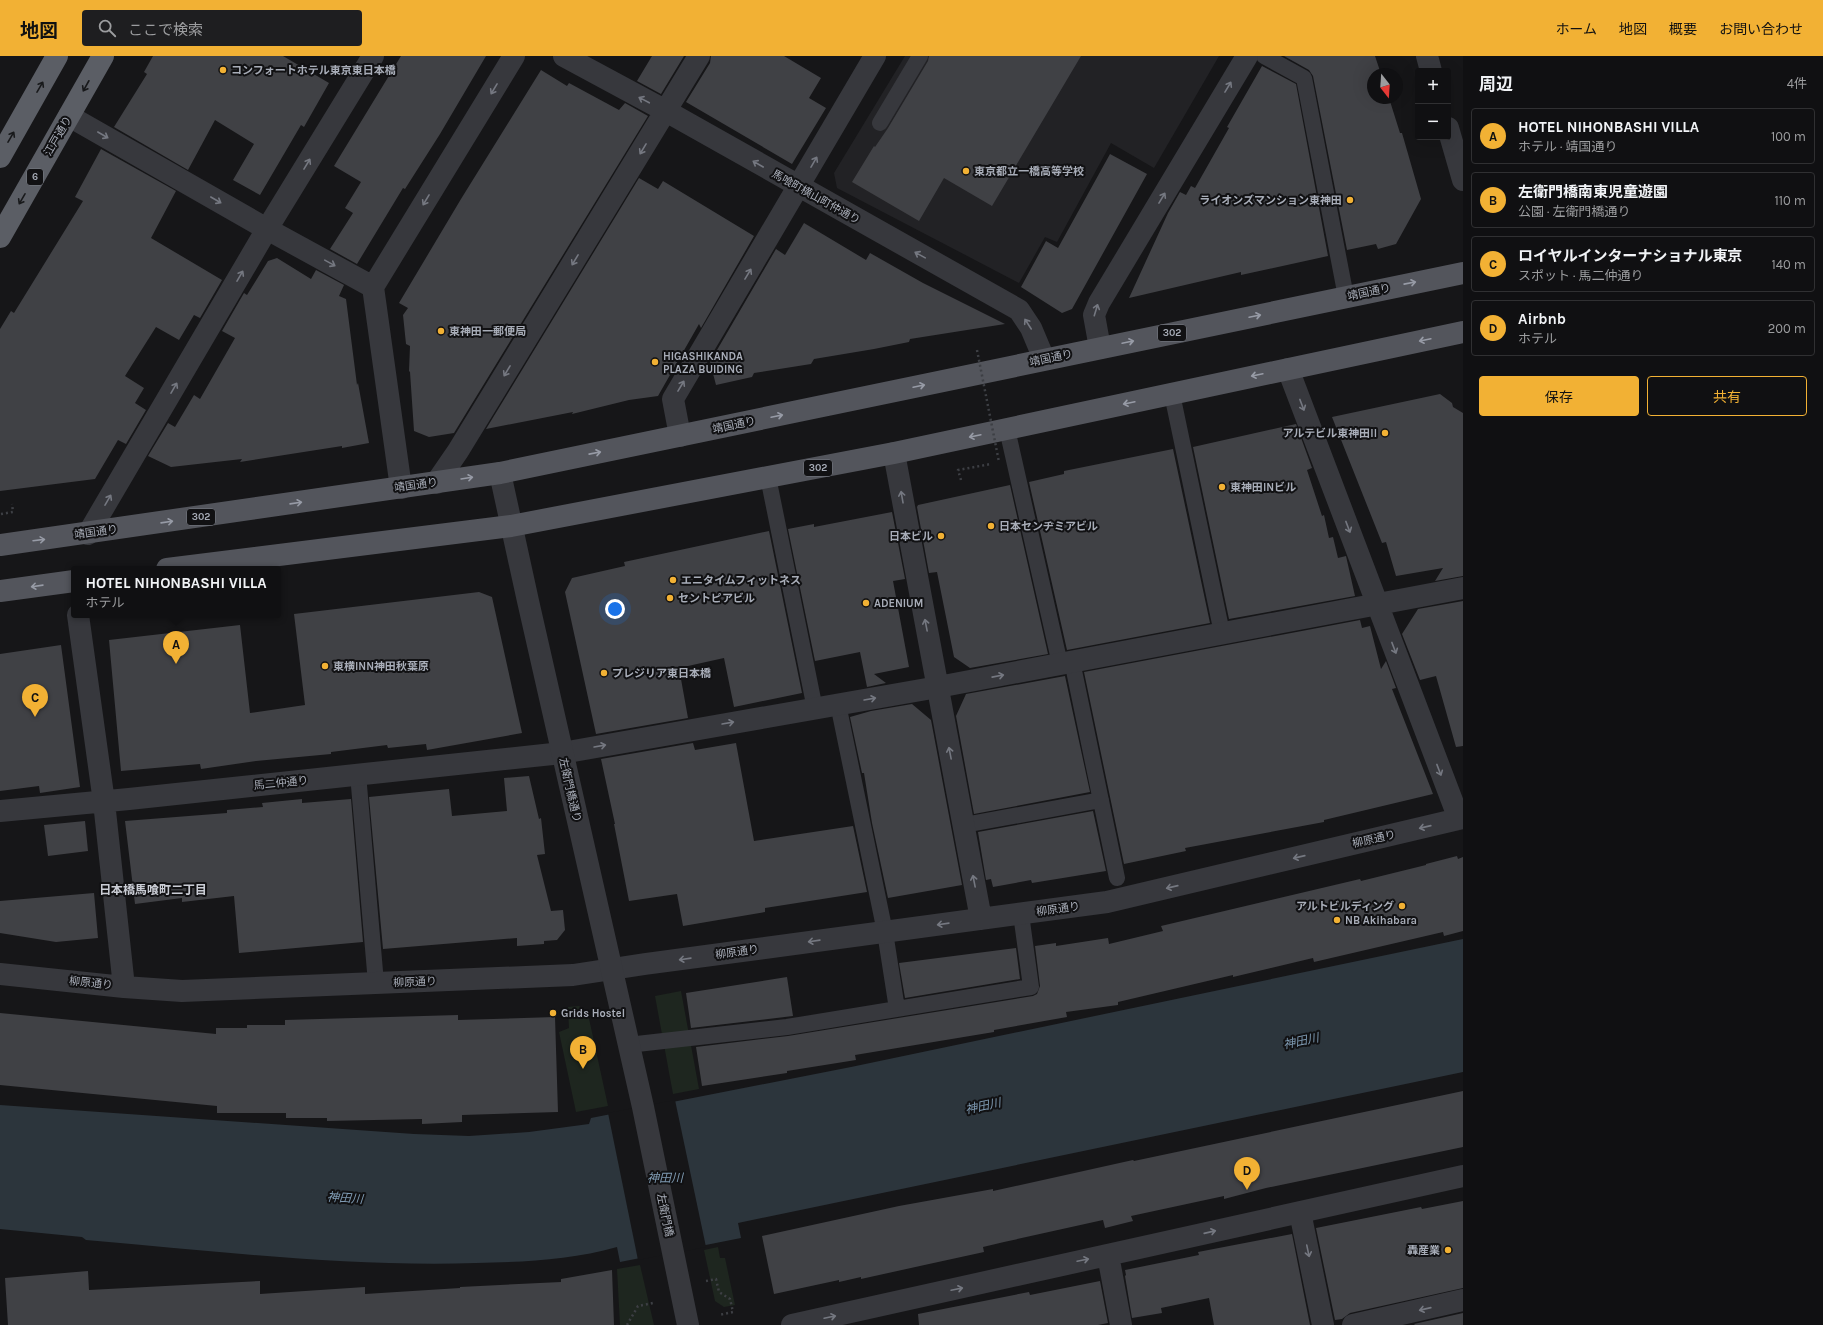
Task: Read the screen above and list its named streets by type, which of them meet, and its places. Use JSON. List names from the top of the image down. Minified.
{"streets":{"highway":["江戸通り","6"],"main road":["靖国通り","302"],"street":["馬喰町横山町仲通り","馬二仲通り","左衛門橋通り","柳原通り","左衛門橋"]},"crossings":[["馬喰町横山町仲通り","靖国通り"],["靖国通り","左衛門橋通り"],["302","左衛門橋通り"],["馬二仲通り","左衛門橋通り"],["左衛門橋通り","柳原通り"],["左衛門橋通り","左衛門橋"]],"one_way":["馬喰町横山町仲通り","柳原通り"],"districts":["日本橋馬喰町二丁目"],"water":["神田川"],"places":["コンフォートホテル東京東日本橋","東京都立一橋高等学校","ライオンズマンション東神田","東神田一郵便局","HIGASHIKANDA PLAZA BUIDING","アルテビル東神田II","東神田INビル","日本センヂミアビル","日本ビル","エニタイムフィットネス","セントピアビル","ADENIUM","東横INN神田秋葉原","プレジリア東日本橋","アルトビルディング","NB Akihabara","Grids Hostel","轟産業"],"north":"bottom","page":{"header":"地図","search":"ここで検索","nav":["ホーム","地図","概要","お問い合わせ"],"heading":["周辺","4件"],"map_buttons":["+","−"],"list":[{"mark":"A","name":"HOTEL NIHONBASHI VILLA","note":"ホテル · 靖国通り","value":"100 m"},{"mark":"B","name":"左衛門橋南東児童遊園","note":"公園 · 左衛門橋通り","value":"110 m"},{"mark":"C","name":"ロイヤルインターナショナル東京","note":"スポット · 馬二仲通り","value":"140 m"},{"mark":"D","name":"Airbnb","note":"ホテル","value":"200 m"}],"buttons":["保存","共有"],"popup":["HOTEL NIHONBASHI VILLA","ホテル"],"pins":["A","C","B","D"]}}
